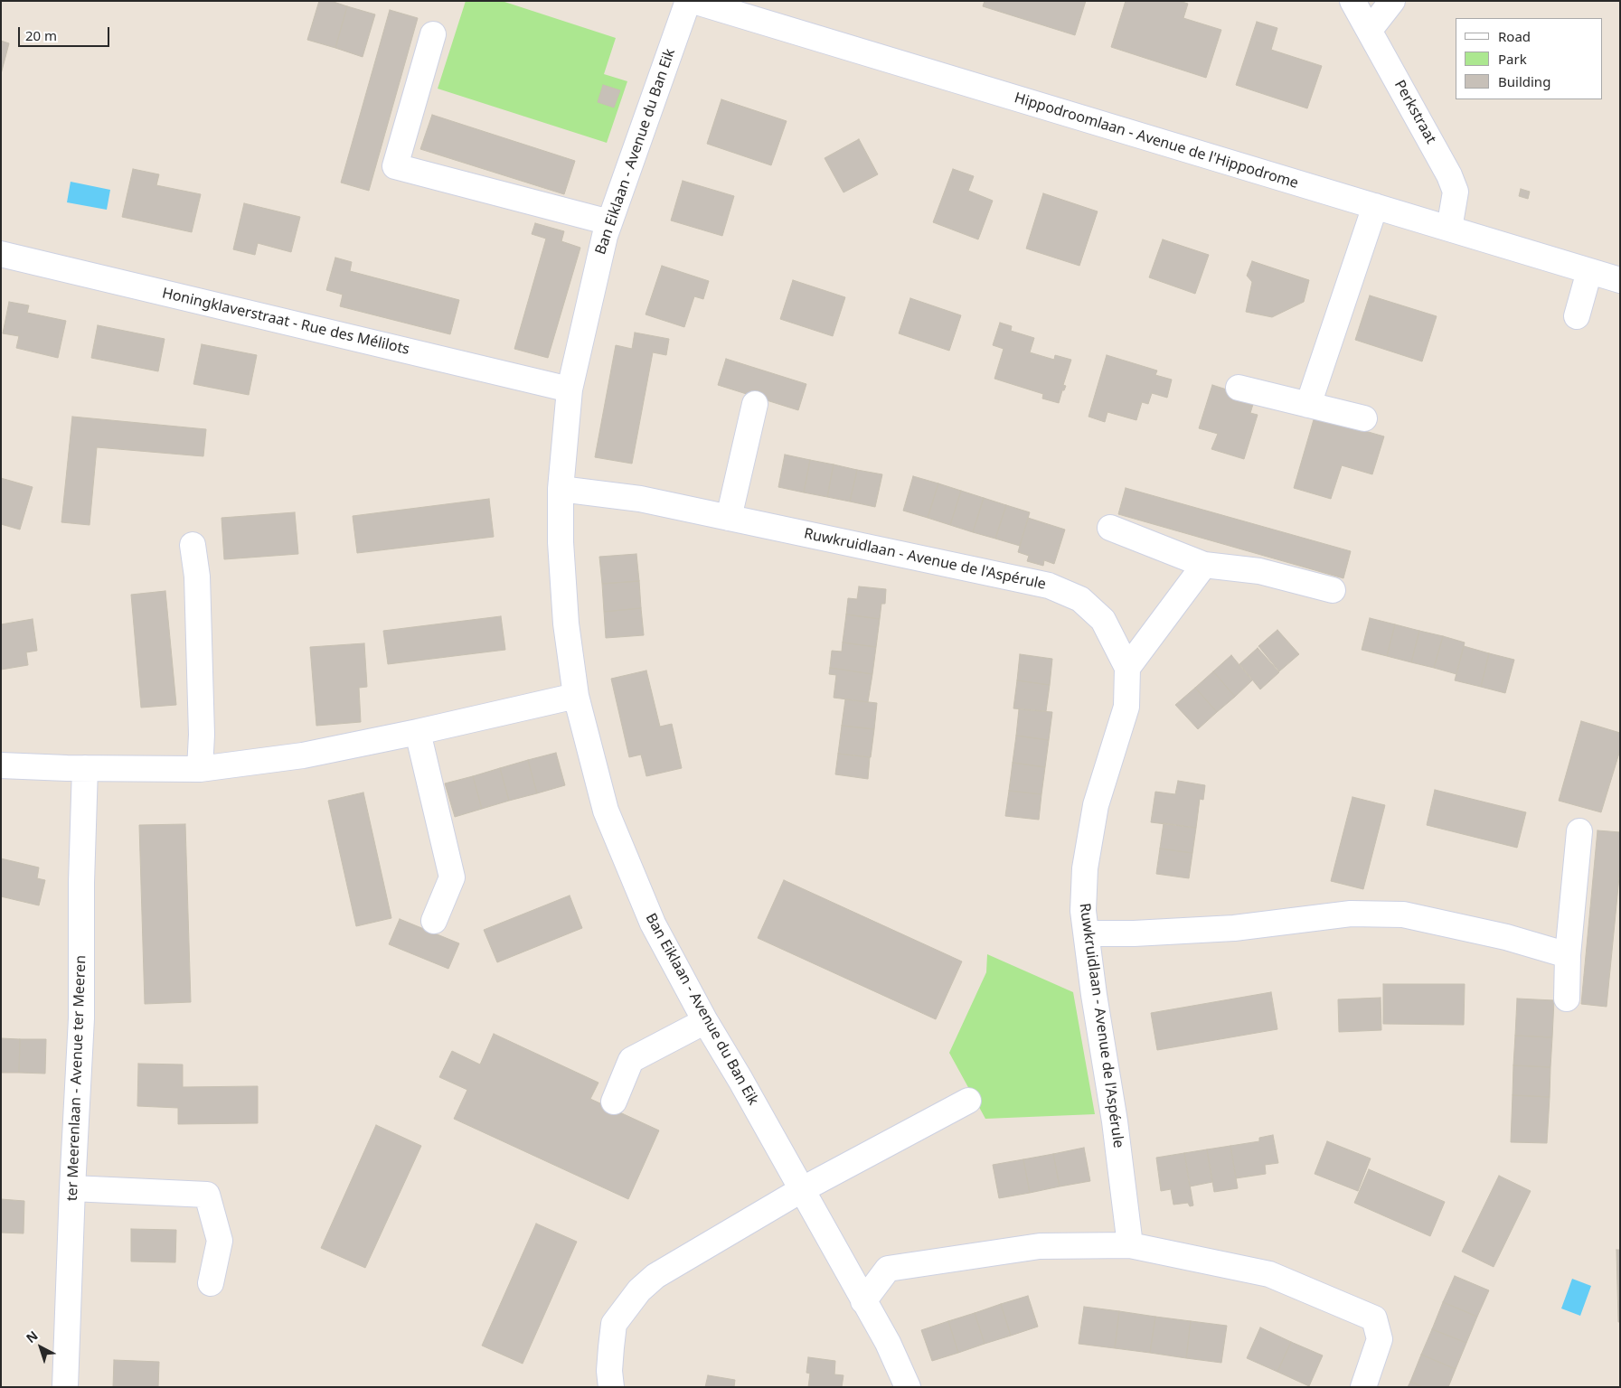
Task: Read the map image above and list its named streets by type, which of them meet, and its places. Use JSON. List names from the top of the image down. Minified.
{"streets":{"street":["Perkstraat","Hippodroomlaan - Avenue de l'Hippodrome","Ban Eiklaan - Avenue du Ban Eik","Honingklaverstraat - Rue des Mélilots","Ruwkruidlaan - Avenue de l'Aspérule","ter Meerenlaan - Avenue ter Meeren"]},"crossings":[["Perkstraat","Hippodroomlaan - Avenue de l'Hippodrome"],["Ban Eiklaan - Avenue du Ban Eik","Honingklaverstraat - Rue des Mélilots"],["Ban Eiklaan - Avenue du Ban Eik","Ruwkruidlaan - Avenue de l'Aspérule"]],"legend":["Road","Park","Building"],"scale_bar":"20 m","north":"top left"}
